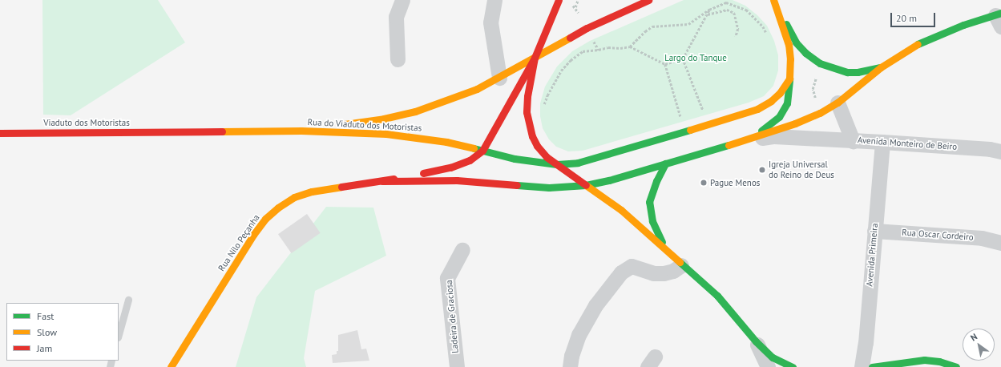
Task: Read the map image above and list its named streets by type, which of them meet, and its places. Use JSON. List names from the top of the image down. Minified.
{"streets":{"main road":["Viaduto dos Motoristas","Rua do Viaduto dos Motoristas","Rua Nilo Peçanha"],"street":["Avenida Monteiro de Beiro","Rua Oscar Cordeiro","Avenida Primeira","Ladeira de Graciosa"]},"crossings":[["Viaduto dos Motoristas","Rua do Viaduto dos Motoristas"],["Rua do Viaduto dos Motoristas","Rua Nilo Peçanha"],["Avenida Monteiro de Beiro","Avenida Primeira"],["Rua Oscar Cordeiro","Avenida Primeira"]],"parks":["Largo do Tanque"],"places":["Igreja Universal do Reino de Deus","Pague Menos"],"legend":["Fast","Slow","Jam"],"scale_bar":"20 m","north":"top left"}
